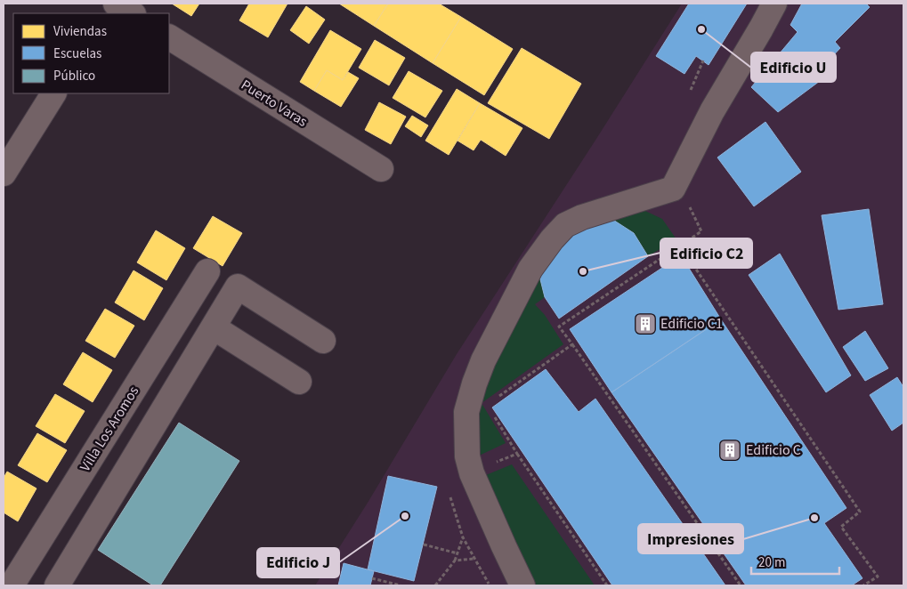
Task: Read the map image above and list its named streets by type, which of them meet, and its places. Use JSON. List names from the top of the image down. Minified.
{"streets":{"street":["Puerto Varas","Villa Los Aromos"]},"places":{"other":["Edificio U","Edificio C2","Edificio J","Impresiones"],"building":["Edificio C1","Edificio C"]},"legend":["Viviendas","Escuelas","Público"],"scale_bar":"20 m"}
